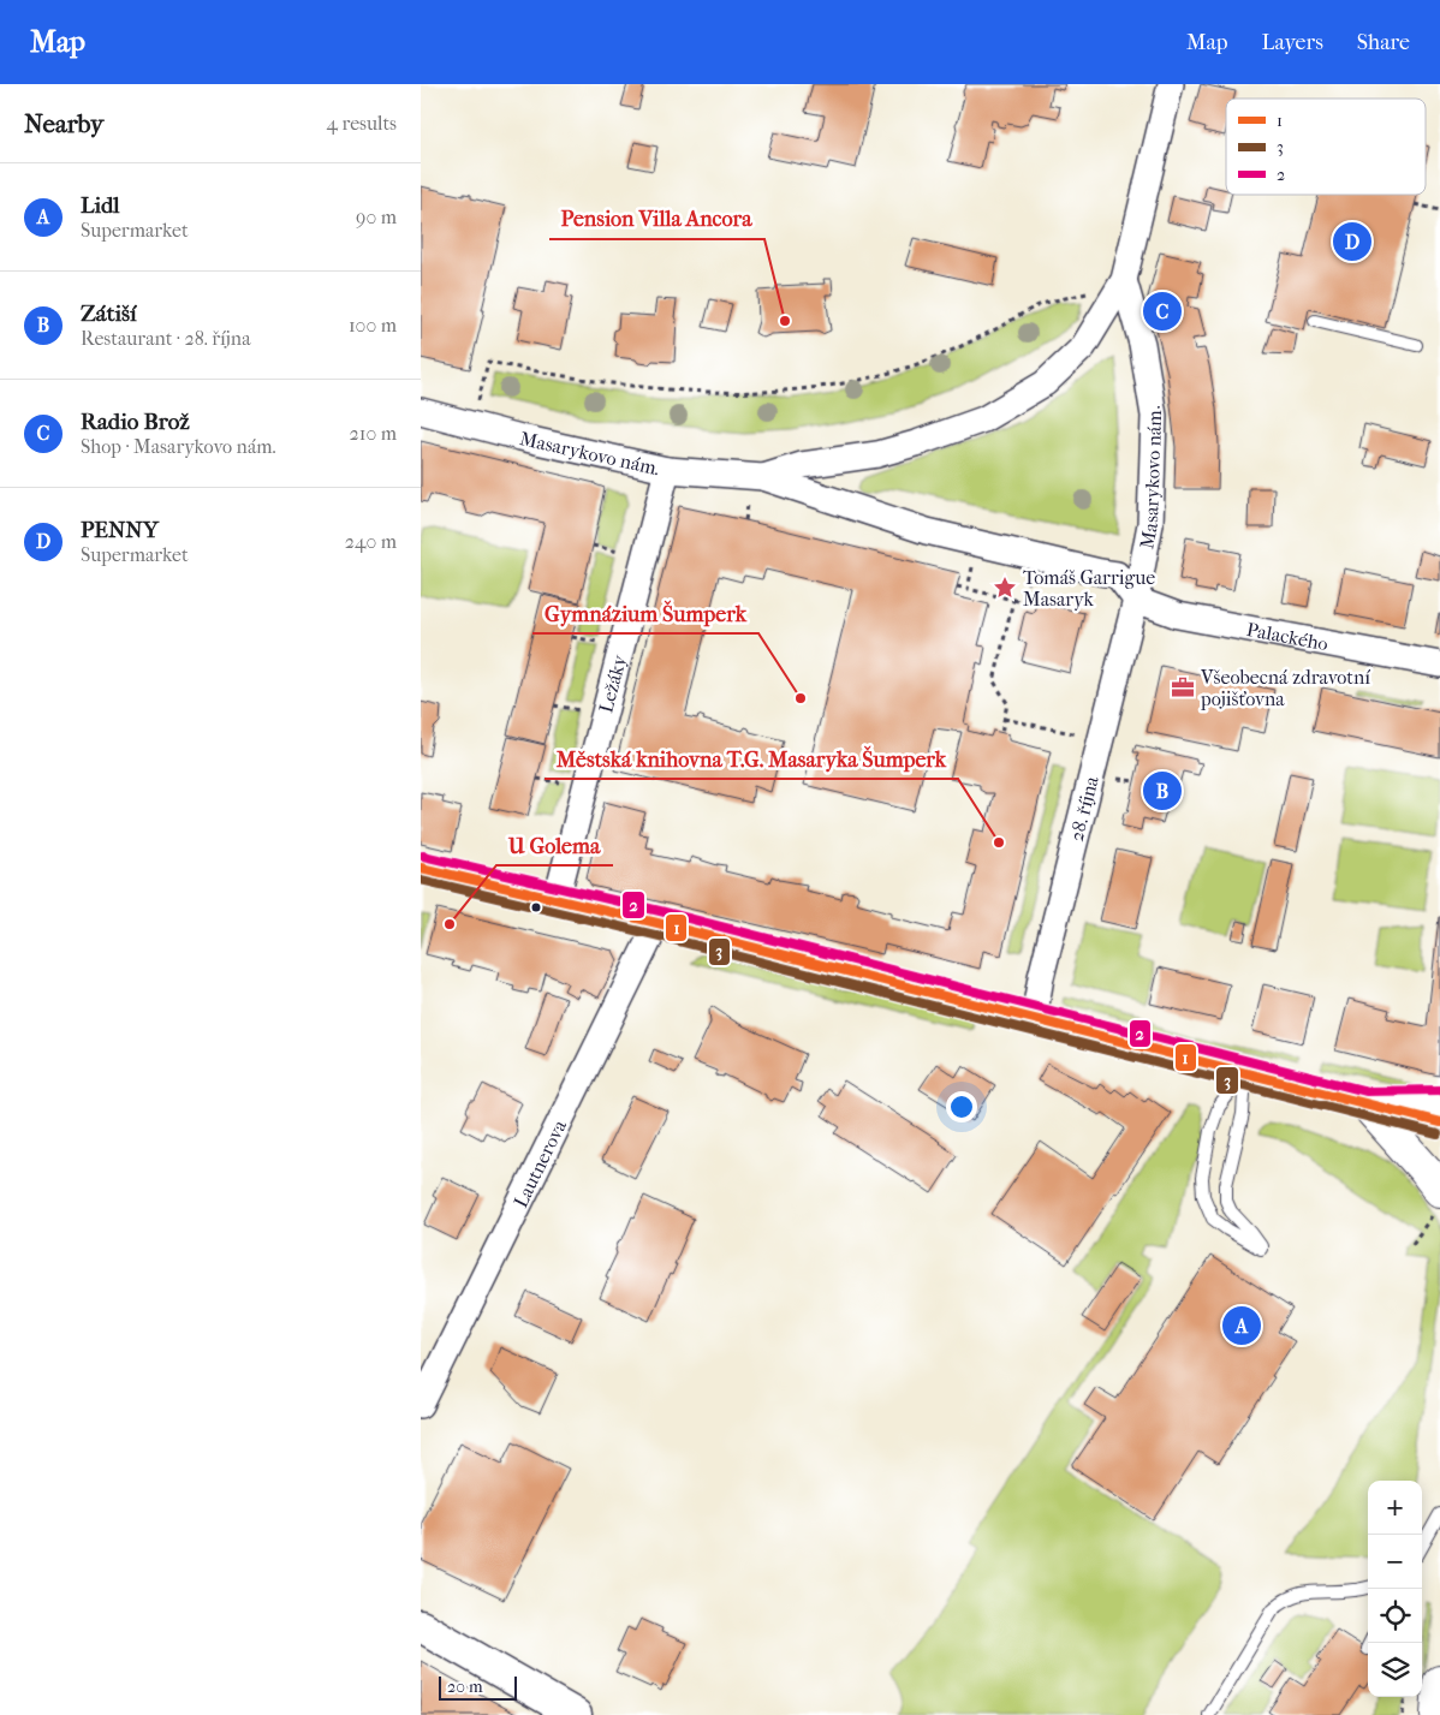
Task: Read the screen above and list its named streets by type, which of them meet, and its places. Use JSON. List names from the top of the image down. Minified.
{"streets":{"street":["Masarykovo nám.","Palackého","Ležáky","28. října","Lautnerova"]},"crossings":[["Masarykovo nám.","Palackého"],["Masarykovo nám.","Ležáky"],["Masarykovo nám.","28. října"],["Palackého","28. října"]],"places":{"other":["Pension Villa Ancora","Gymnázium Šumperk","Městská knihovna T.G. Masaryka Šumperk","U Golema"],"place":["Tomáš Garrigue Masaryk"],"office":["Všeobecná zdravotní pojišťovna"]},"lines":["transit line 2","transit line 1","transit line 3"],"legend":["1","3","2"],"scale_bar":"20 m","page":{"header":"Map","nav":["Map","Layers","Share"],"heading":["Nearby","4 results"],"list":[{"mark":"A","name":"Lidl","note":"Supermarket","value":"90 m"},{"mark":"B","name":"Zátiší","note":"Restaurant · 28. října","value":"100 m"},{"mark":"C","name":"Radio Brož","note":"Shop · Masarykovo nám.","value":"210 m"},{"mark":"D","name":"PENNY","note":"Supermarket","value":"240 m"}],"pins":["D","C","B","A"],"map_buttons":["+","−"],"scale":"20 m"}}
